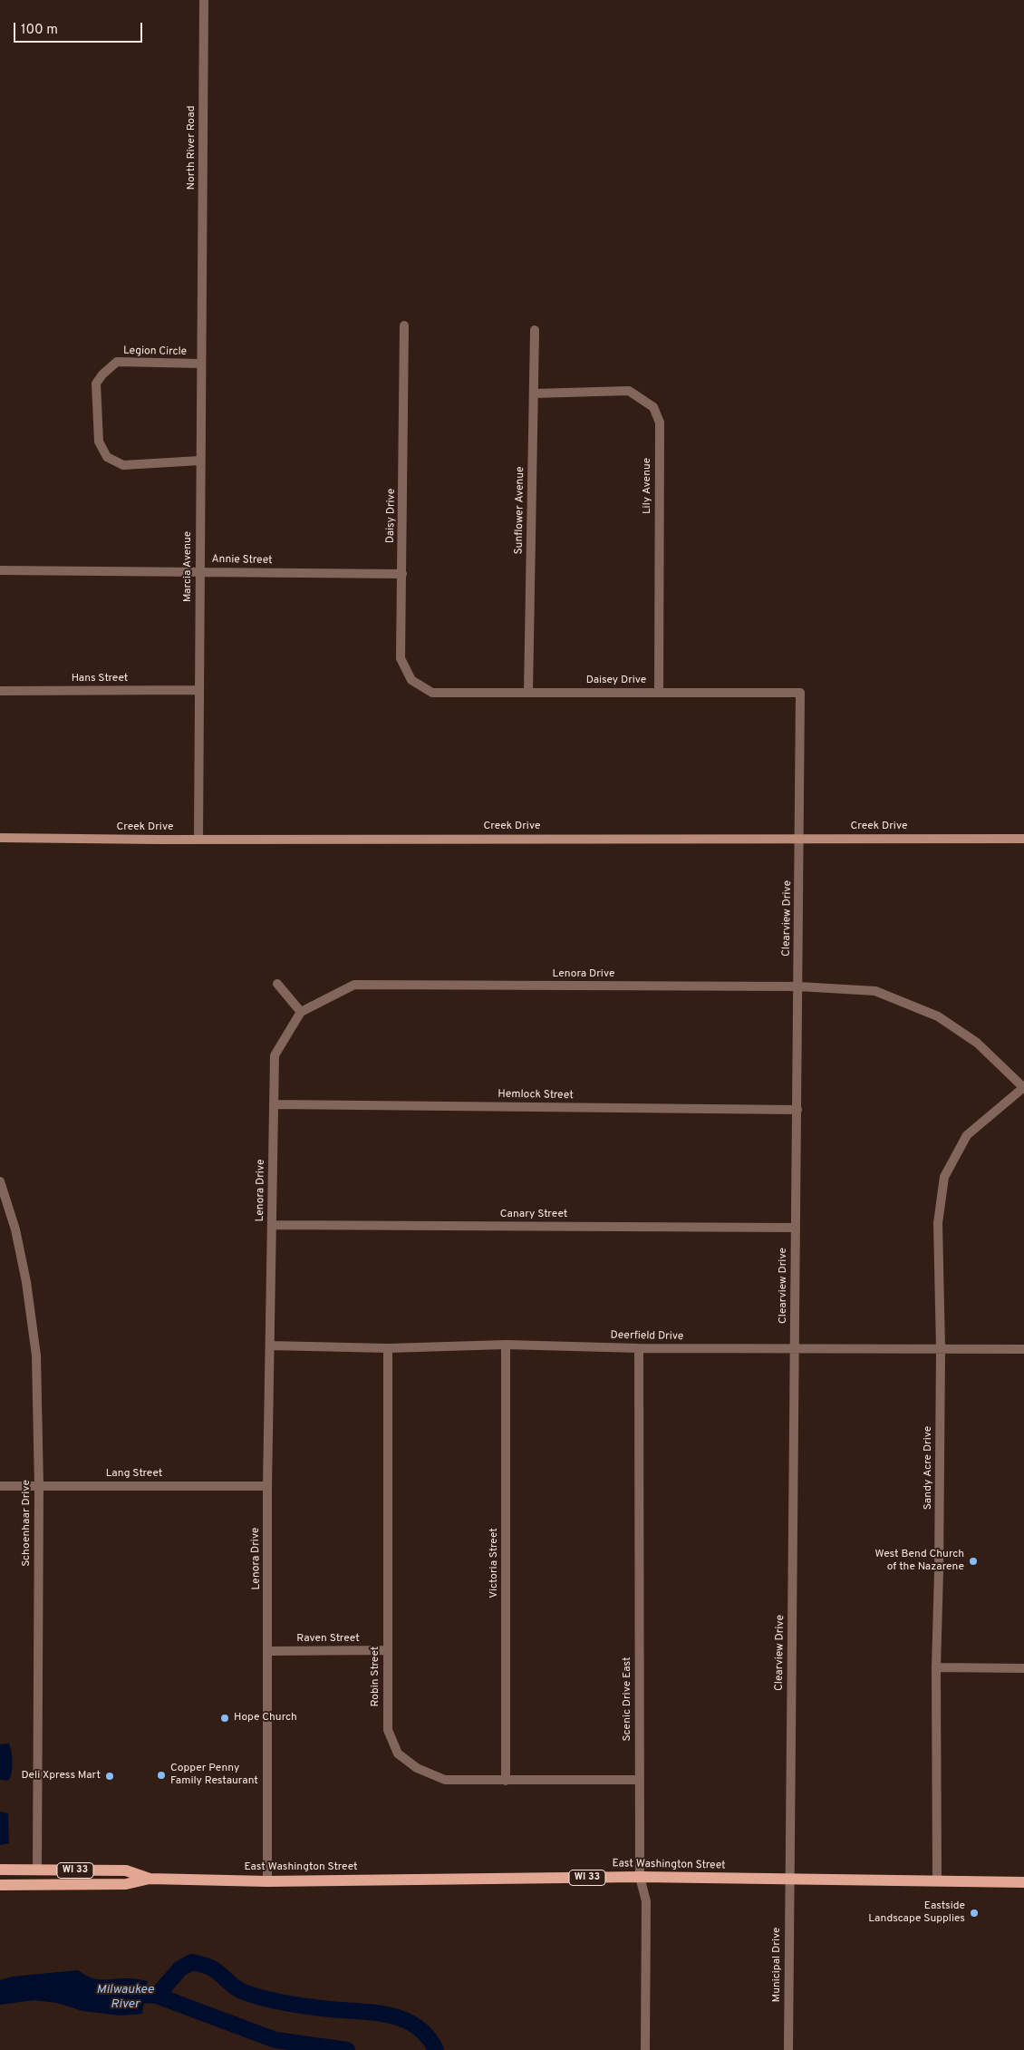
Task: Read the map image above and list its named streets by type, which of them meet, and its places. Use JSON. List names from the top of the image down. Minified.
{"streets":{"main road":["East Washington Street","WI 33"],"street":["North River Road","Legion Circle","Lily Avenue","Sunflower Avenue","Daisy Drive","Annie Street","Marcia Avenue","Hans Street","Daisey Drive","Creek Drive","Clearview Drive","Lenora Drive","Hemlock Street","Canary Street","Deerfield Drive","Sandy Acre Drive","Lang Street","Schoenhaar Drive","Victoria Street","Raven Street","Robin Street","Scenic Drive East","Municipal Drive"]},"crossings":[["North River Road","Marcia Avenue"],["Legion Circle","Marcia Avenue"],["Lily Avenue","Sunflower Avenue"],["Lily Avenue","Daisey Drive"],["Sunflower Avenue","Daisey Drive"],["Daisy Drive","Annie Street"],["Daisy Drive","Daisey Drive"],["Annie Street","Marcia Avenue"],["Marcia Avenue","Hans Street"],["Marcia Avenue","Creek Drive"],["Daisey Drive","Clearview Drive"],["Creek Drive","Clearview Drive"],["Clearview Drive","Lenora Drive"],["Clearview Drive","Hemlock Street"],["Clearview Drive","Canary Street"],["Clearview Drive","Deerfield Drive"],["Clearview Drive","East Washington Street"],["Clearview Drive","Municipal Drive"],["Lenora Drive","Hemlock Street"],["Lenora Drive","Canary Street"],["Lenora Drive","Deerfield Drive"],["Lenora Drive","Sandy Acre Drive"],["Lenora Drive","Lang Street"],["Lenora Drive","Raven Street"],["Lenora Drive","East Washington Street"],["Deerfield Drive","Sandy Acre Drive"],["Deerfield Drive","Victoria Street"],["Deerfield Drive","Robin Street"],["Deerfield Drive","Scenic Drive East"],["Sandy Acre Drive","East Washington Street"],["Lang Street","Schoenhaar Drive"],["Schoenhaar Drive","East Washington Street"],["Victoria Street","Robin Street"],["Raven Street","Robin Street"],["Robin Street","Scenic Drive East"],["Scenic Drive East","East Washington Street"],["East Washington Street","Municipal Drive"]],"water":["Milwaukee River"],"places":["West Bend Church of the Nazarene","Hope Church","Copper Penny Family Restaurant","Deli Xpress Mart","Eastside Landscape Supplies"],"scale_bar":"100 m"}
